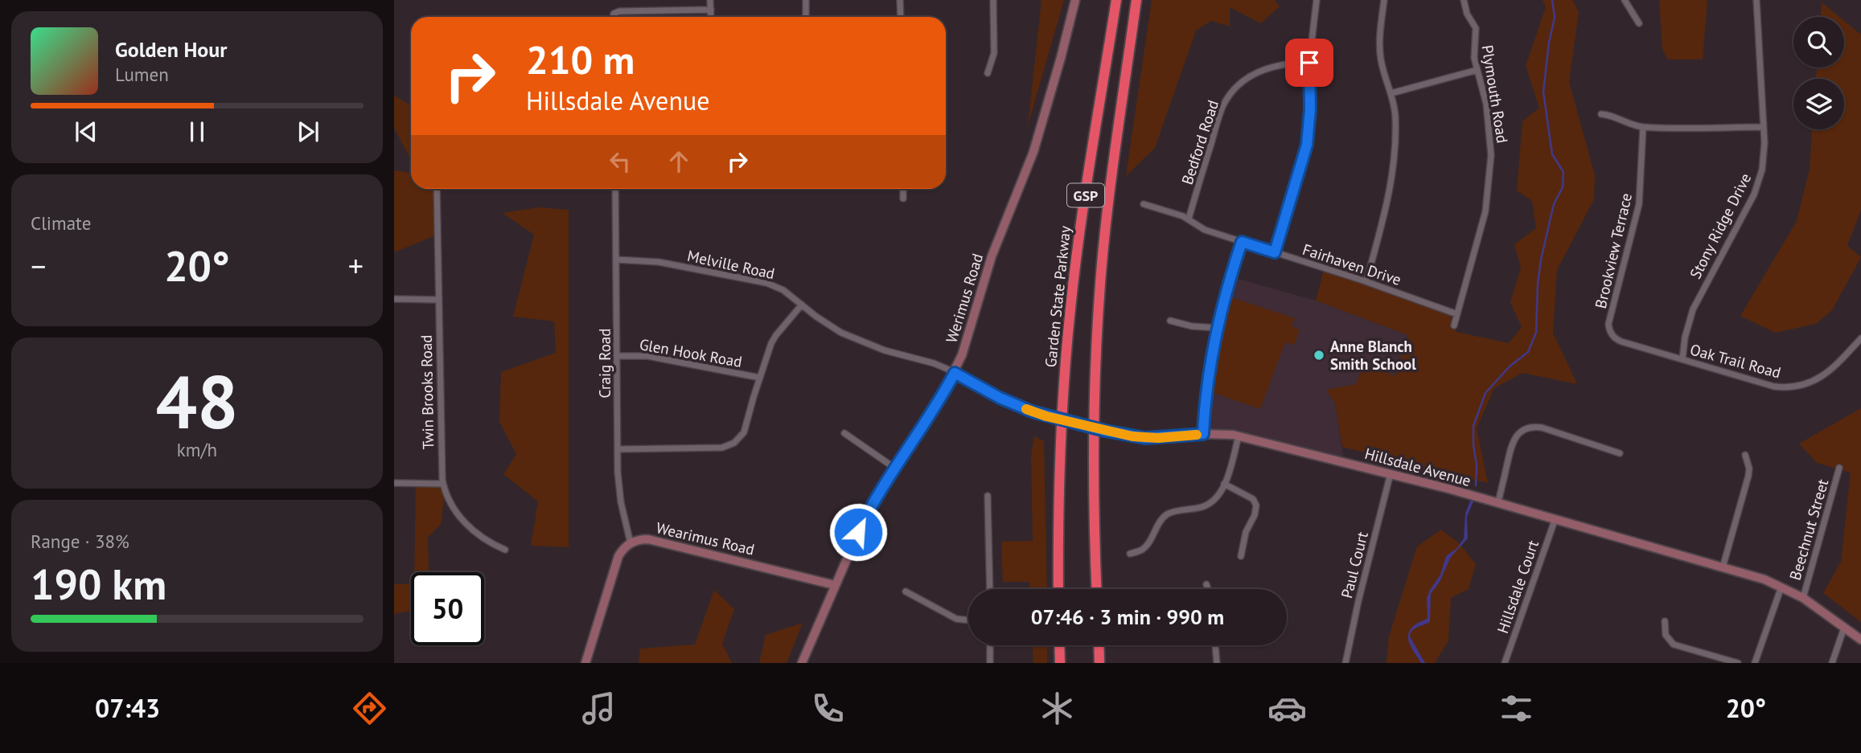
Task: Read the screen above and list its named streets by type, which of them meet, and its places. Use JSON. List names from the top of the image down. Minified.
{"streets":{"highway":["GSP","Garden State Parkway"],"street":["Plymouth Road","Bedford Road","Stony Ridge Drive","Brookview Terrace","Melville Road","Fairhaven Drive","Werimus Road","Glen Hook Road","Oak Trail Road","Craig Road","Twin Brooks Road","Hillsdale Avenue","Beechnut Street","Wearimus Road","Paul Court","Hillsdale Court"]},"crossings":[["Plymouth Road","Fairhaven Drive"],["Bedford Road","Fairhaven Drive"],["Stony Ridge Drive","Oak Trail Road"],["Brookview Terrace","Oak Trail Road"],["Melville Road","Werimus Road"],["Melville Road","Craig Road"],["Melville Road","Hillsdale Avenue"],["Werimus Road","Hillsdale Avenue"],["Werimus Road","Wearimus Road"],["Glen Hook Road","Craig Road"],["Craig Road","Wearimus Road"],["Hillsdale Avenue","Beechnut Street"],["Hillsdale Avenue","Paul Court"],["Hillsdale Avenue","Hillsdale Court"]],"places":["Anne Blanch Smith School"],"page":{"turn":["210 m","Hillsdale Avenue"],"song":["Golden Hour","Lumen"],"tile":["Climate",["48","km/h"],["Range · 38%","190 km"]],"heat":["−","20°","+"],"limit":"50","trip":"07:46 · 3 min · 990 m","tabs":["07:43","20°"]}}
